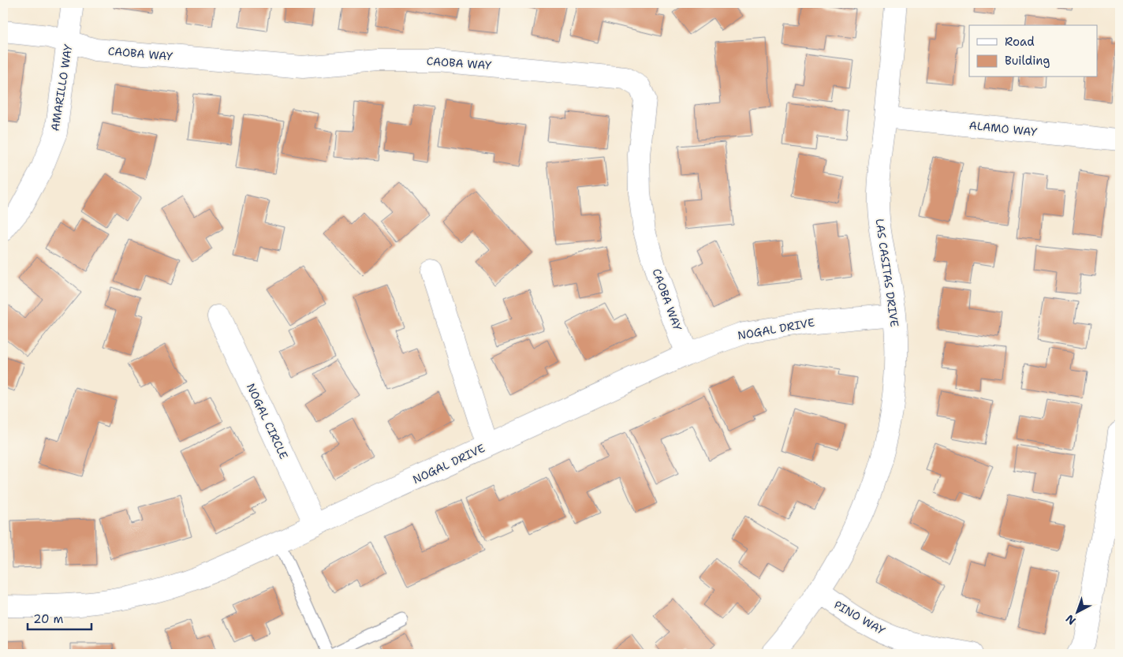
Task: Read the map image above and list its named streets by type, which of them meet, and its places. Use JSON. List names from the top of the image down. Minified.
{"streets":{"street":["CAOBA WAY","AMARILLO WAY","ALAMO WAY","LAS CASITAS DRIVE","NOGAL DRIVE","NOGAL CIRCLE","PINO WAY"]},"crossings":[["CAOBA WAY","AMARILLO WAY"],["CAOBA WAY","NOGAL DRIVE"],["ALAMO WAY","LAS CASITAS DRIVE"],["LAS CASITAS DRIVE","NOGAL DRIVE"],["LAS CASITAS DRIVE","PINO WAY"],["NOGAL DRIVE","NOGAL CIRCLE"]],"legend":["Road","Building"],"scale_bar":"20 m","north":"bottom left"}
